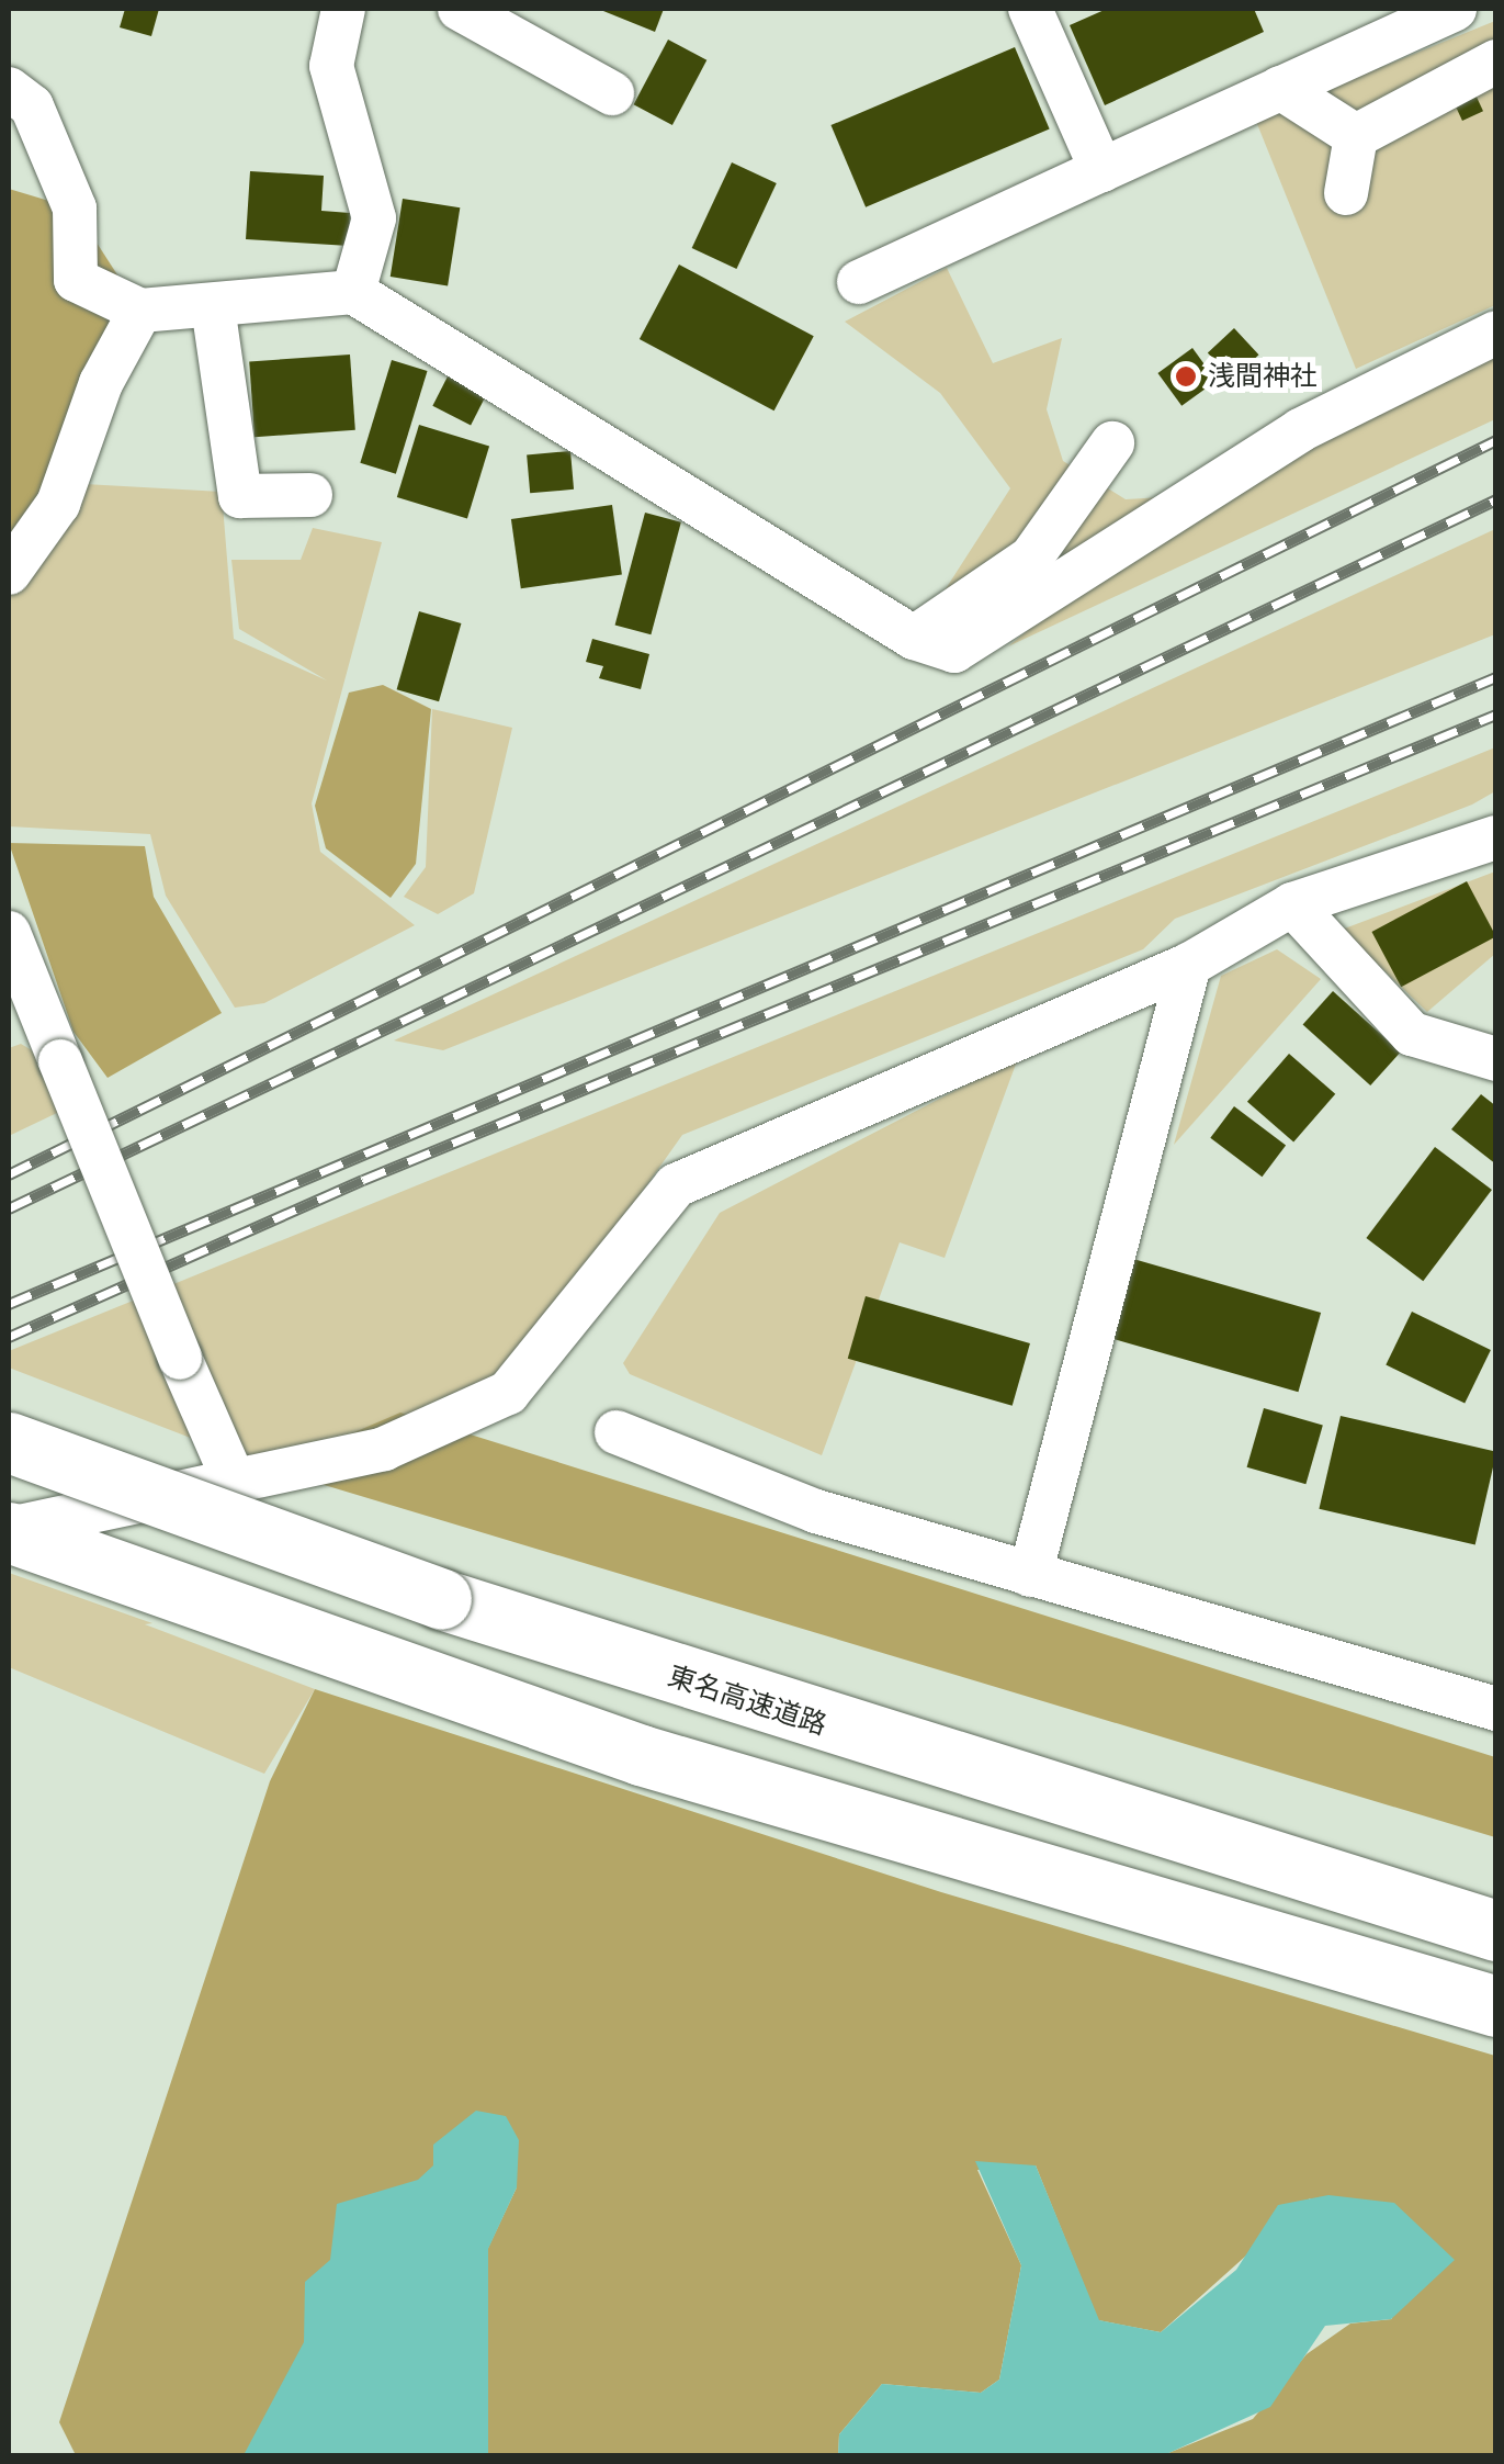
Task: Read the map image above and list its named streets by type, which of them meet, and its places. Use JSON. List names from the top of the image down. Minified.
{"streets":{"highway":["東名高速道路"]},"places":["浅間神社"]}
